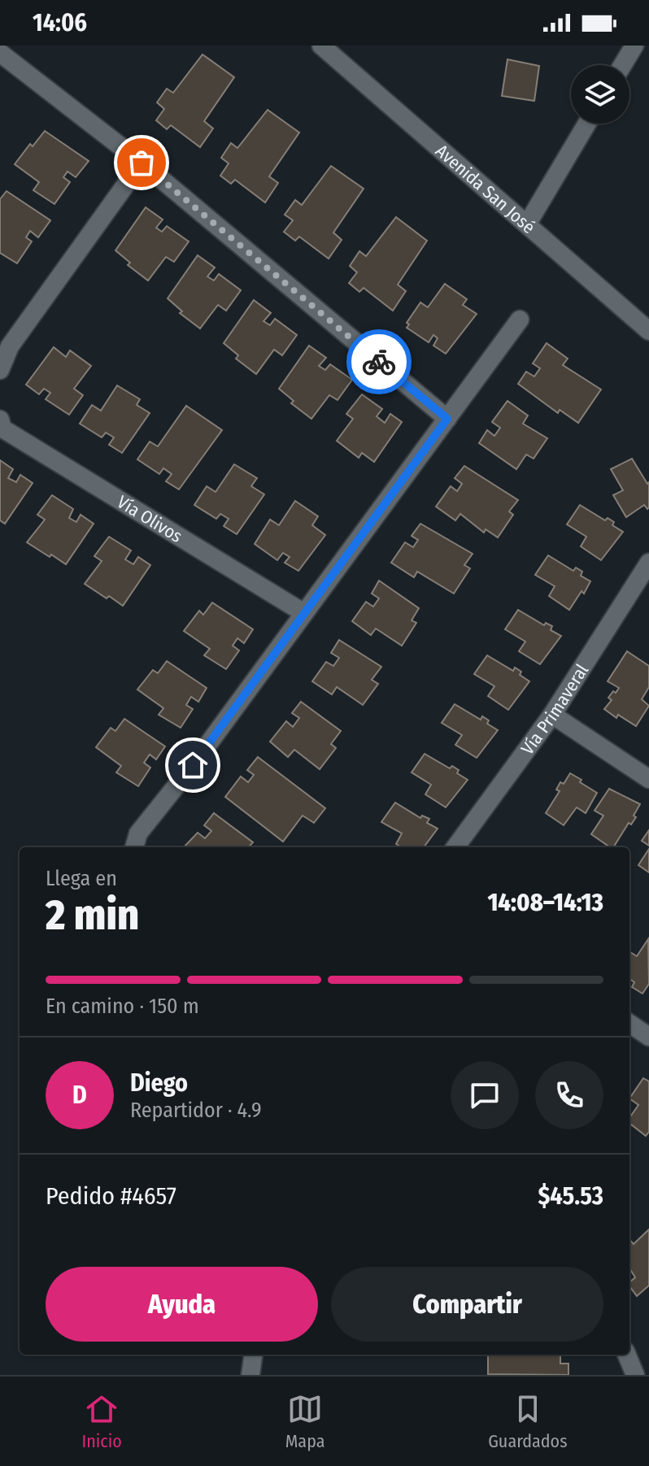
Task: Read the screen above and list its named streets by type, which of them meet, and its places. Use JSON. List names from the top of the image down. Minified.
{"streets":{"street":["Avenida San José","Vía Olivos","Vía Primaveral"]},"page":{"status":"14:06","heading":["2 min","Llega en","14:08–14:13"],"panel":["Diego","Repartidor · 4.9","Pedido #4657","$45.53"],"bar":"En camino · 150 m","round":"D","buttons":["Ayuda","Compartir"],"tabs":["Inicio","Mapa","Guardados"]}}
